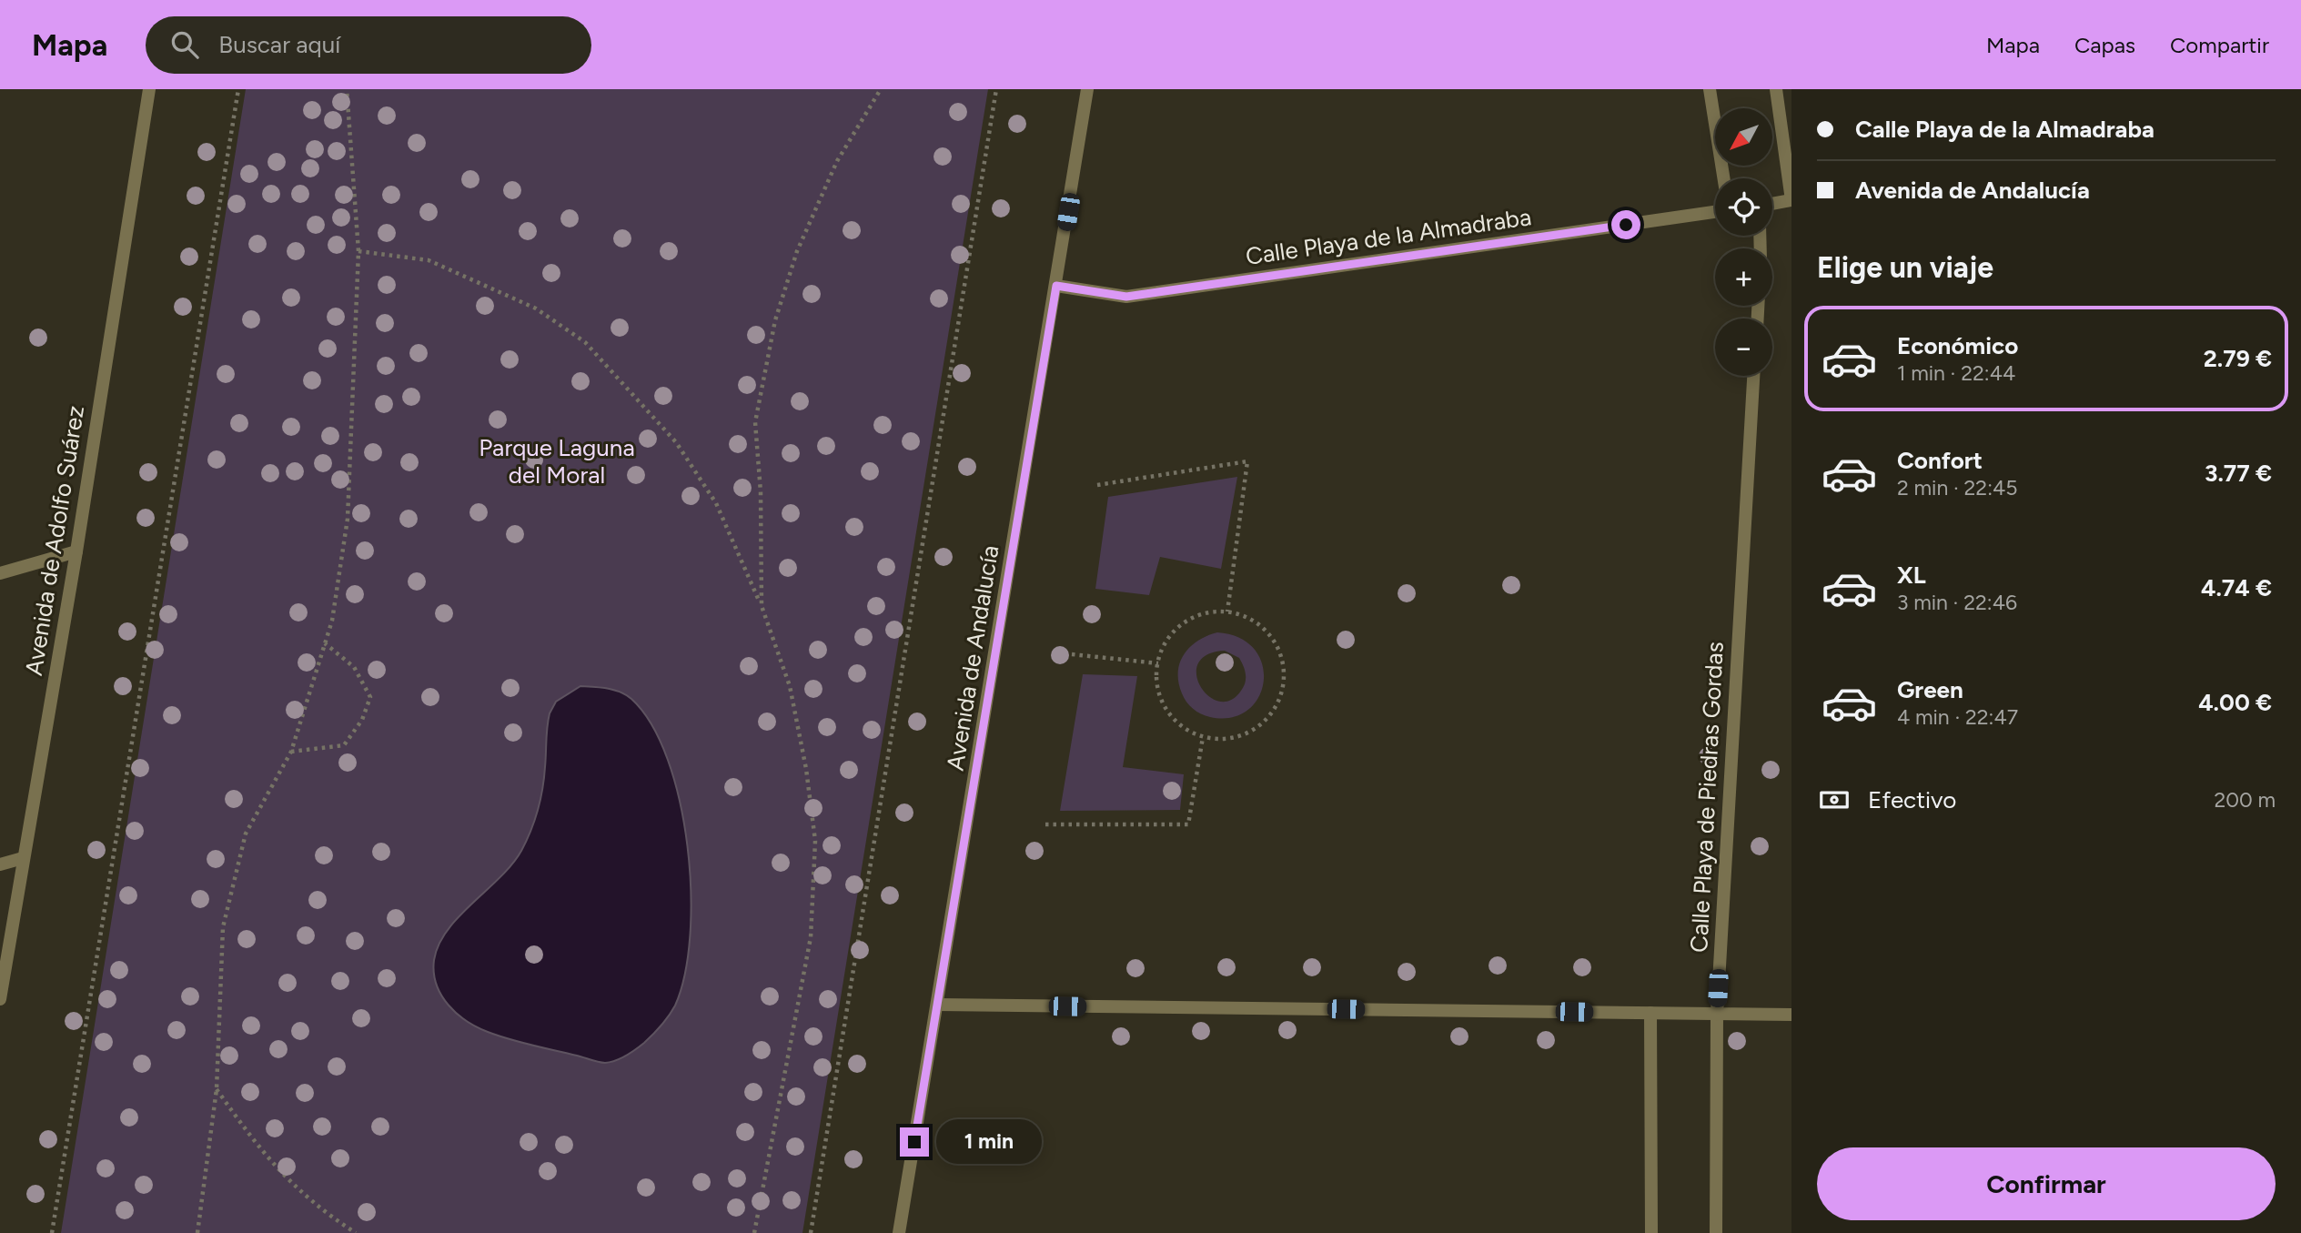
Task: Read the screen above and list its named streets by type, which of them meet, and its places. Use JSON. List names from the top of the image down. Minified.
{"streets":{"street":["Calle Playa de la Almadraba","Avenida de Adolfo Suárez","Avenida de Andalucía","Calle Playa de Piedras Gordas"]},"crossings":[["Calle Playa de la Almadraba","Avenida de Andalucía"]],"parks":["Parque Laguna del Moral"],"north":"bottom left","page":{"header":"Mapa","search":"Buscar aquí","nav":["Mapa","Capas","Compartir"],"banner":["Calle Playa de la Almadraba","Avenida de Andalucía"],"map_buttons":["+","−"],"heading":"Elige un viaje","list":[{"name":"Económico","note":"1 min · 22:44","value":"2.79 €"},{"name":"Confort","note":"2 min · 22:45","value":"3.77 €"},{"name":"XL","note":"3 min · 22:46","value":"4.74 €"},{"name":"Green","note":"4 min · 22:47","value":"4.00 €"}],"pay":["Efectivo","200 m"],"bubble":"1 min","buttons":"Confirmar"}}
